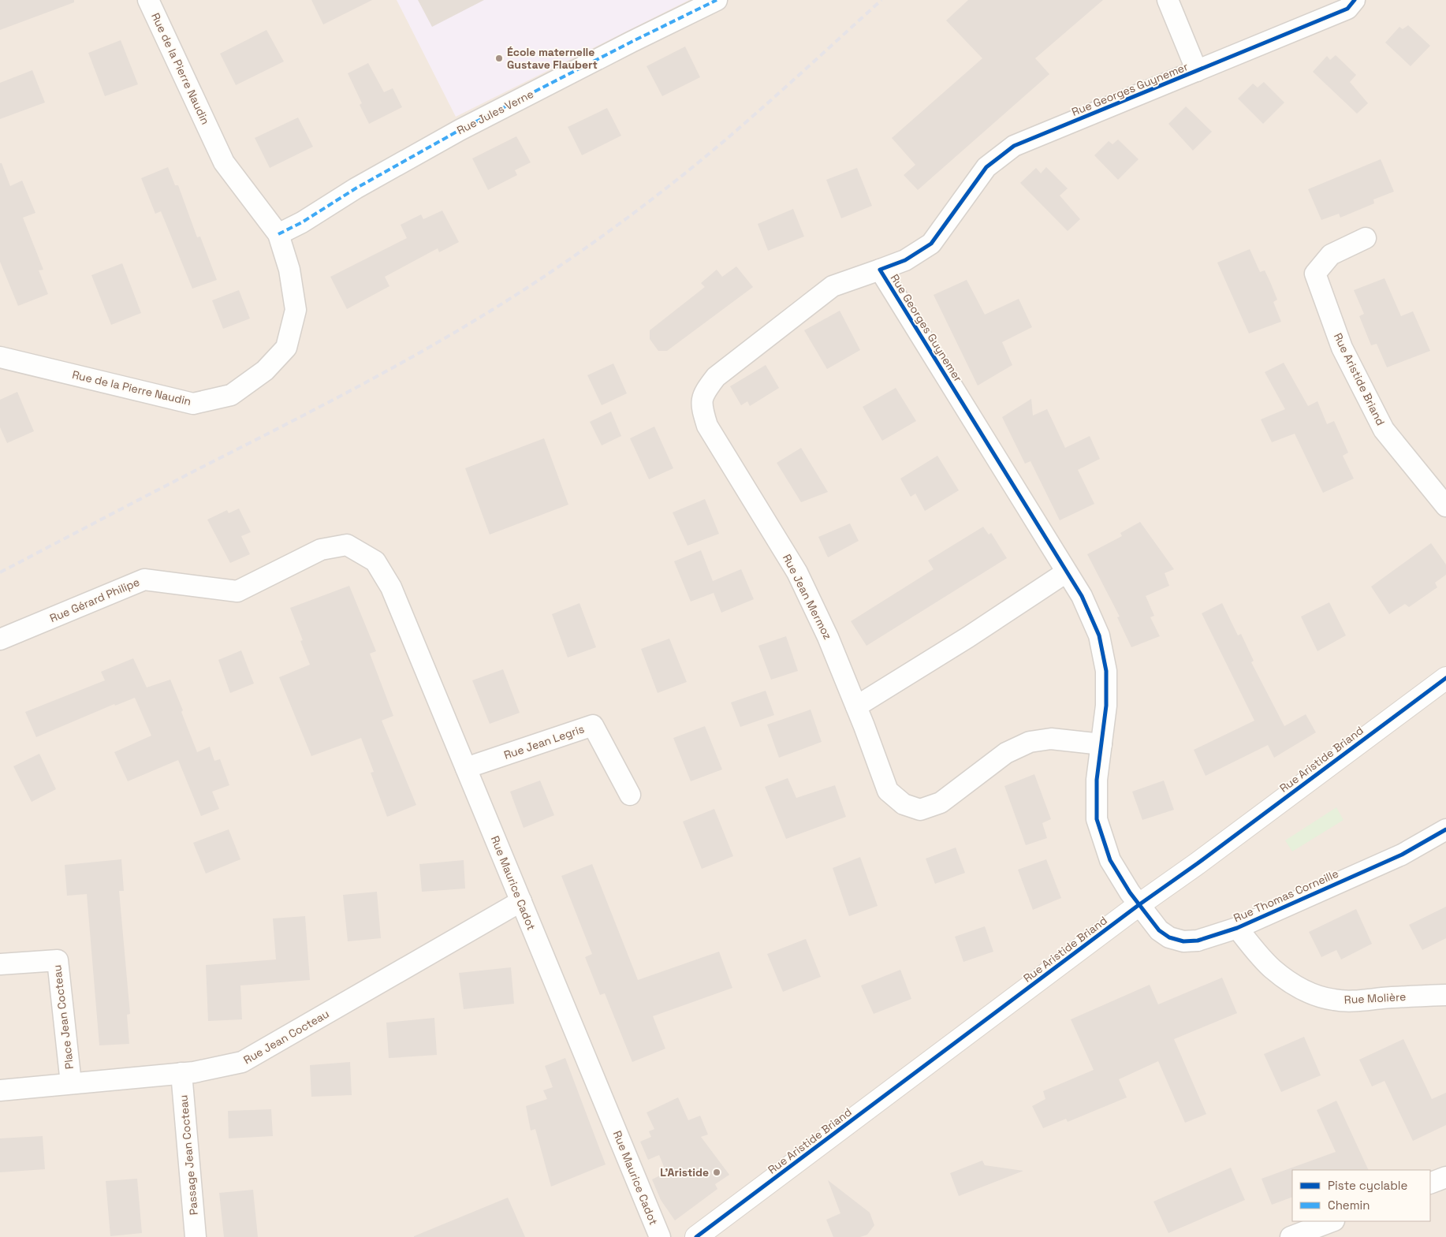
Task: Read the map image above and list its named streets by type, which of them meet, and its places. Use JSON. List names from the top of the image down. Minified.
{"streets":{"main road":["Rue Aristide Briand"],"street":["Rue de la Pierre Naudin","Rue Georges Guynemer","Rue Jules Verne","Rue Jean Mermoz","Rue Gérard Philipe","Rue Jean Legris","Rue Maurice Cadot","Rue Thomas Corneille","Rue Molière","Place Jean Cocteau","Rue Jean Cocteau","Passage Jean Cocteau"]},"crossings":[["Rue de la Pierre Naudin","Rue Jules Verne"],["Rue Georges Guynemer","Rue Aristide Briand"],["Rue Georges Guynemer","Rue Jean Mermoz"],["Rue Georges Guynemer","Rue Thomas Corneille"],["Rue Aristide Briand","Rue Thomas Corneille"],["Rue Gérard Philipe","Rue Maurice Cadot"],["Rue Jean Legris","Rue Maurice Cadot"],["Rue Maurice Cadot","Rue Jean Cocteau"],["Rue Thomas Corneille","Rue Molière"],["Place Jean Cocteau","Rue Jean Cocteau"],["Rue Jean Cocteau","Passage Jean Cocteau"]],"places":["École maternelle Gustave Flaubert","L'Aristide"],"legend":["Piste cyclable","Chemin"]}
